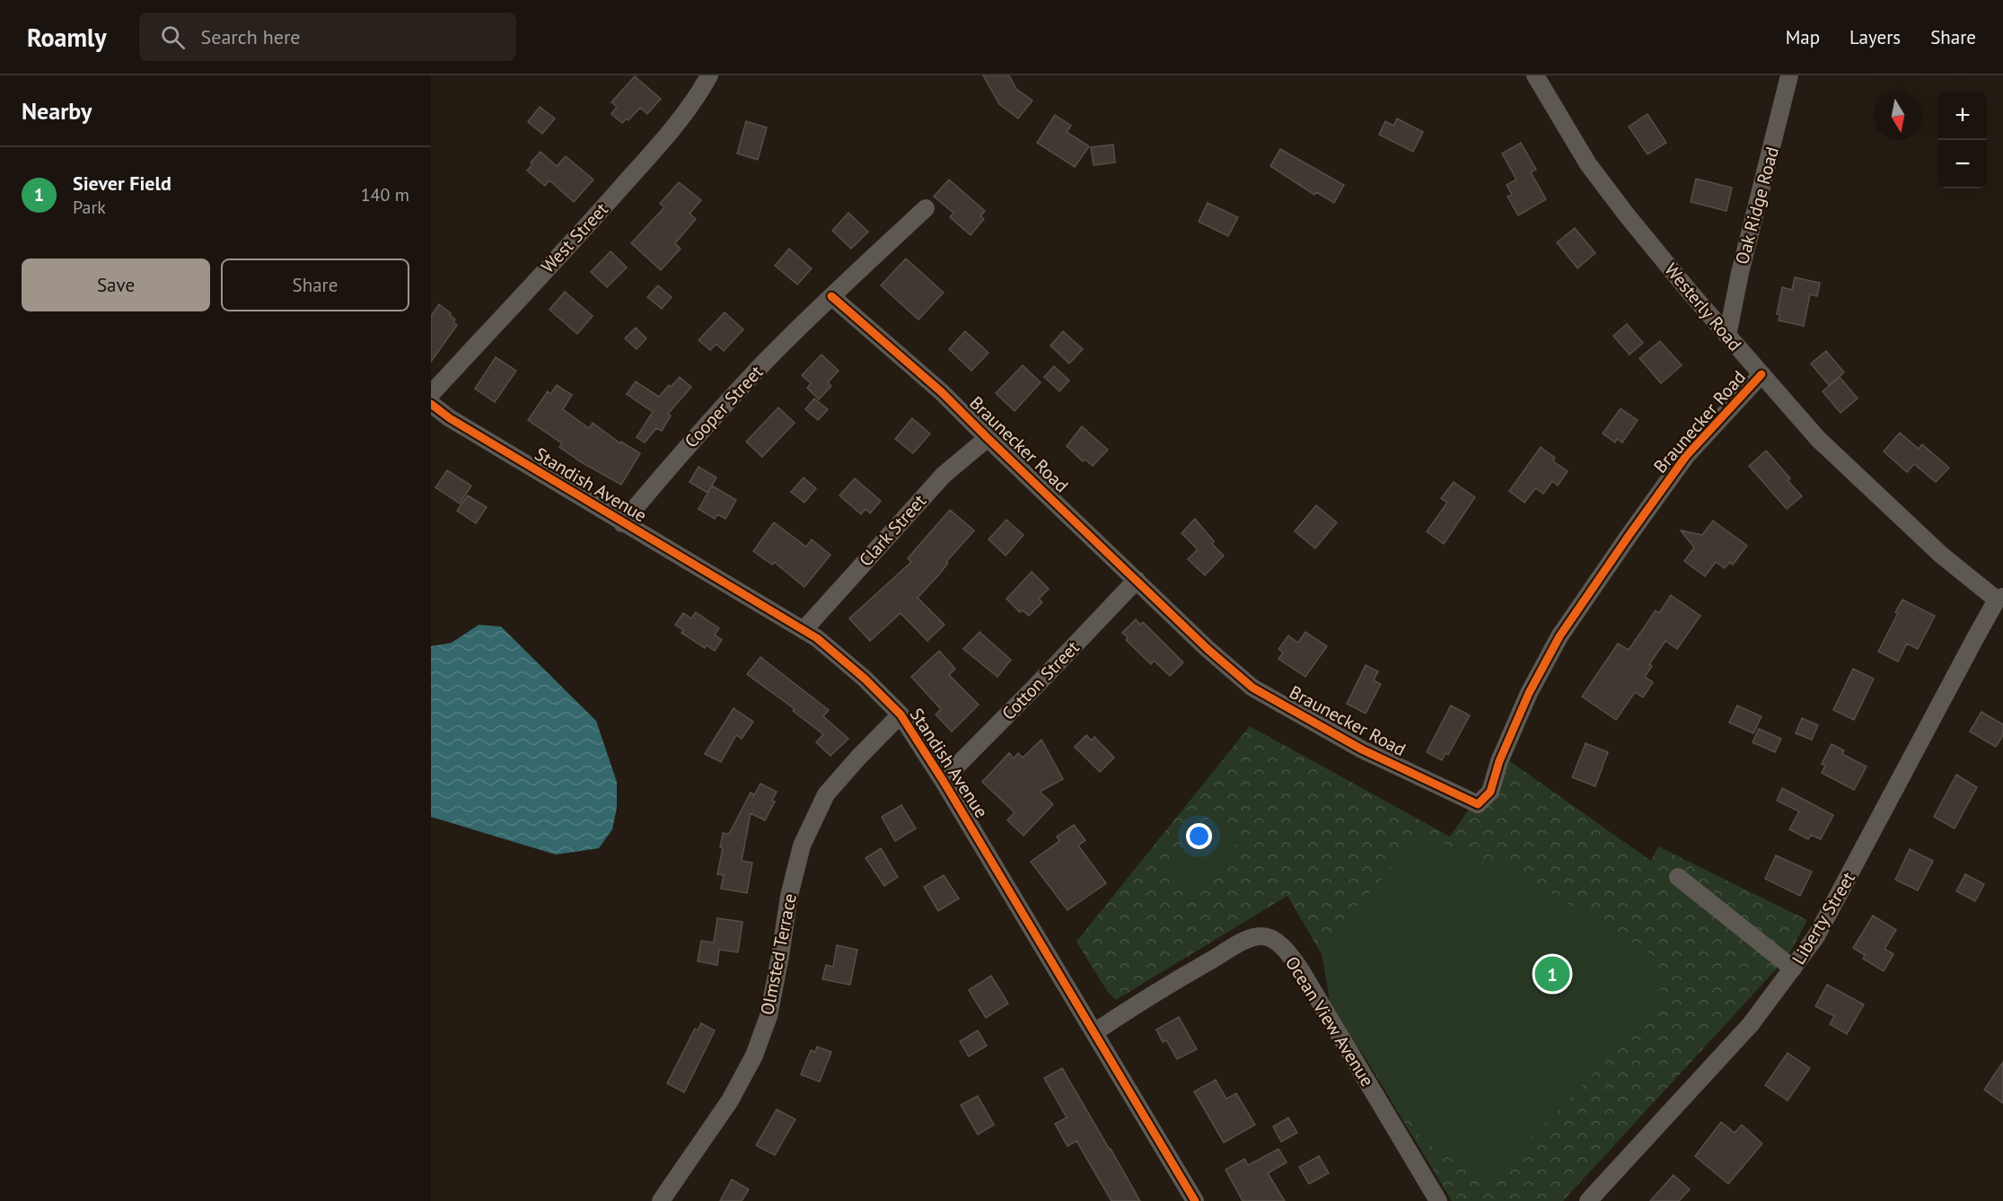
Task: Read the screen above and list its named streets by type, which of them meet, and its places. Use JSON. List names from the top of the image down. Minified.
{"streets":{"street":["Oak Ridge Road","West Street","Westerly Road","Cooper Street","Braunecker Road","Standish Avenue","Clark Street","Cotton Street","Liberty Street","Olmsted Terrace","Ocean View Avenue"]},"crossings":[["Oak Ridge Road","Westerly Road"],["Westerly Road","Braunecker Road"],["Westerly Road","Liberty Street"],["Cooper Street","Braunecker Road"],["Cooper Street","Standish Avenue"],["Braunecker Road","Clark Street"],["Braunecker Road","Cotton Street"],["Standish Avenue","Clark Street"],["Standish Avenue","Cotton Street"],["Standish Avenue","Olmsted Terrace"],["Standish Avenue","Ocean View Avenue"]],"north":"bottom","page":{"header":"Roamly","search":"Search here","nav":["Map","Layers","Share"],"heading":"Nearby","map_buttons":["+","−"],"list":[{"mark":"1","name":"Siever Field","note":"Park","value":"140 m"}],"buttons":["Save","Share"],"pins":"1"}}
